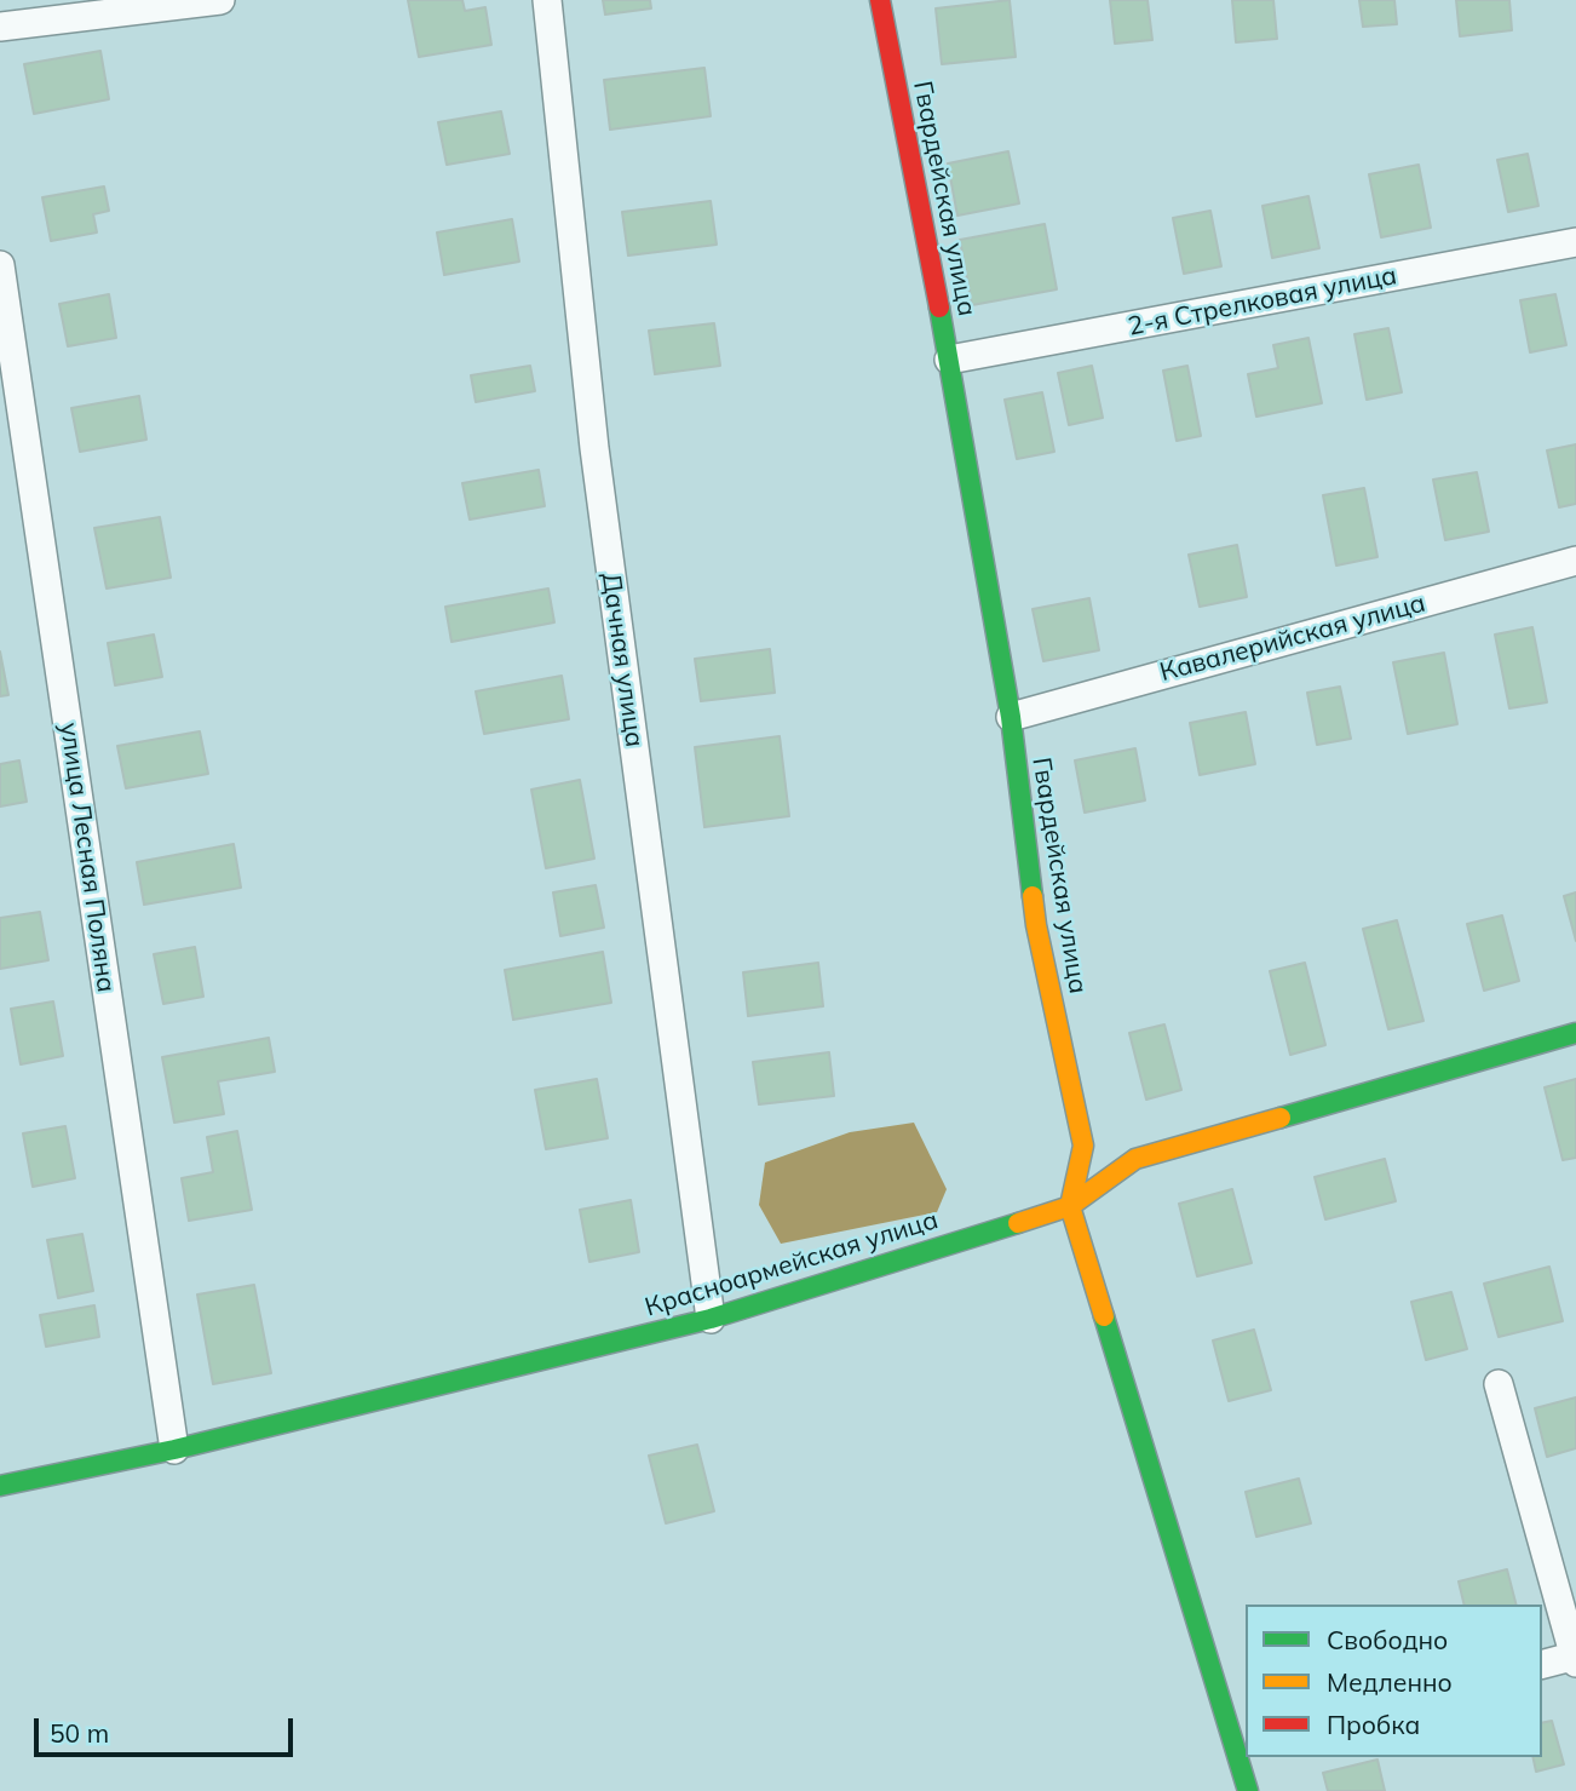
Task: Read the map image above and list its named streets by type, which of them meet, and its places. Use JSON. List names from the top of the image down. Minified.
{"streets":{"street":["Гвардейская улица","2-я Стрелковая улица","Кавалерийская улица","Дачная улица","улица Лесная Поляна","Красноармейская улица"]},"crossings":[["Гвардейская улица","2-я Стрелковая улица"],["Гвардейская улица","Кавалерийская улица"],["Гвардейская улица","Красноармейская улица"],["Дачная улица","Красноармейская улица"],["улица Лесная Поляна","Красноармейская улица"]],"legend":["Свободно","Медленно","Пробка"],"scale_bar":"50 m"}
